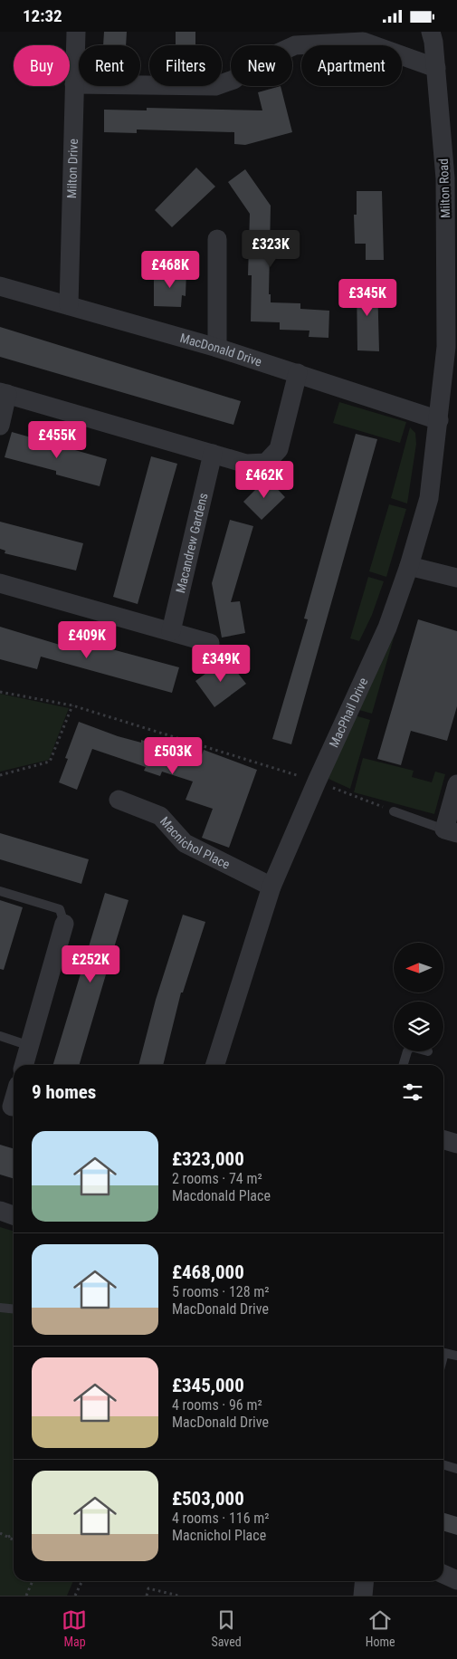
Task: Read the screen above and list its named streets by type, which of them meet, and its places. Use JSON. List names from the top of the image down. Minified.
{"streets":{"street":["Milton Drive","Milton Road","MacDonald Drive","Macandrew Gardens","MacPhail Drive","Macnichol Place"]},"crossings":[["Milton Drive","MacDonald Drive"],["Milton Road","MacPhail Drive"],["MacDonald Drive","MacPhail Drive"],["MacPhail Drive","Macnichol Place"]],"north":"left","page":{"status":"12:32","chip":["Buy","Rent","Filters","New","Apartment"],"price":["£323K","£468K","£345K","£455K","£462K","£409K","£349K","£503K","£252K"],"heading":"9 homes","list":[{"name":"£323,000","note":"2 rooms · 74 m² · Macdonald Place"},{"name":"£468,000","note":"5 rooms · 128 m² · MacDonald Drive"},{"name":"£345,000","note":"4 rooms · 96 m² · MacDonald Drive"},{"name":"£503,000","note":"4 rooms · 116 m² · Macnichol Place"}],"tabs":["Map","Saved","Home"]}}
